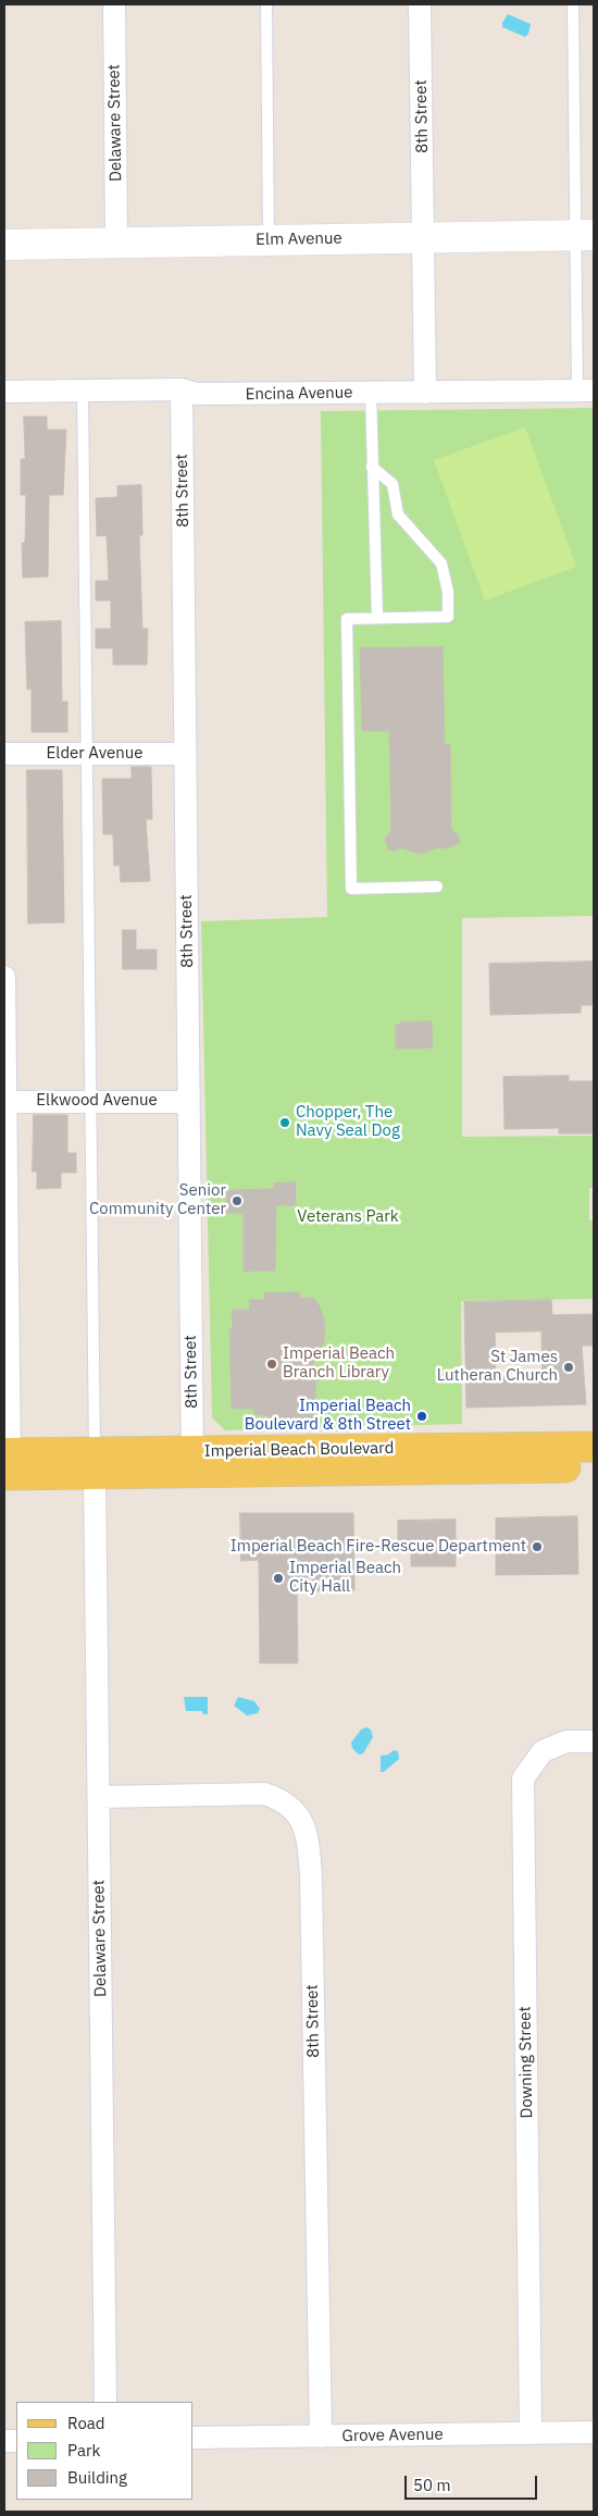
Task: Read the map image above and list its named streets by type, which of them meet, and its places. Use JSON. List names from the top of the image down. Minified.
{"streets":{"main road":["Imperial Beach Boulevard"],"street":["8th Street","Delaware Street","Elm Avenue","Encina Avenue","Elder Avenue","Elkwood Avenue","Downing Street","Grove Avenue"]},"crossings":[["8th Street","Delaware Street"],["8th Street","Elm Avenue"],["8th Street","Encina Avenue"],["8th Street","Elder Avenue"],["8th Street","Elkwood Avenue"],["8th Street","Imperial Beach Boulevard"],["8th Street","Grove Avenue"],["Delaware Street","Elm Avenue"],["Delaware Street","Imperial Beach Boulevard"],["Downing Street","Grove Avenue"]],"parks":["Veterans Park"],"places":["Chopper, The Navy Seal Dog","Senior Community Center","Imperial Beach Branch Library","St James Lutheran Church","Imperial Beach Boulevard & 8th Street","Imperial Beach Fire-Rescue Department","Imperial Beach City Hall"],"legend":["Road","Park","Building"],"scale_bar":"50 m"}
